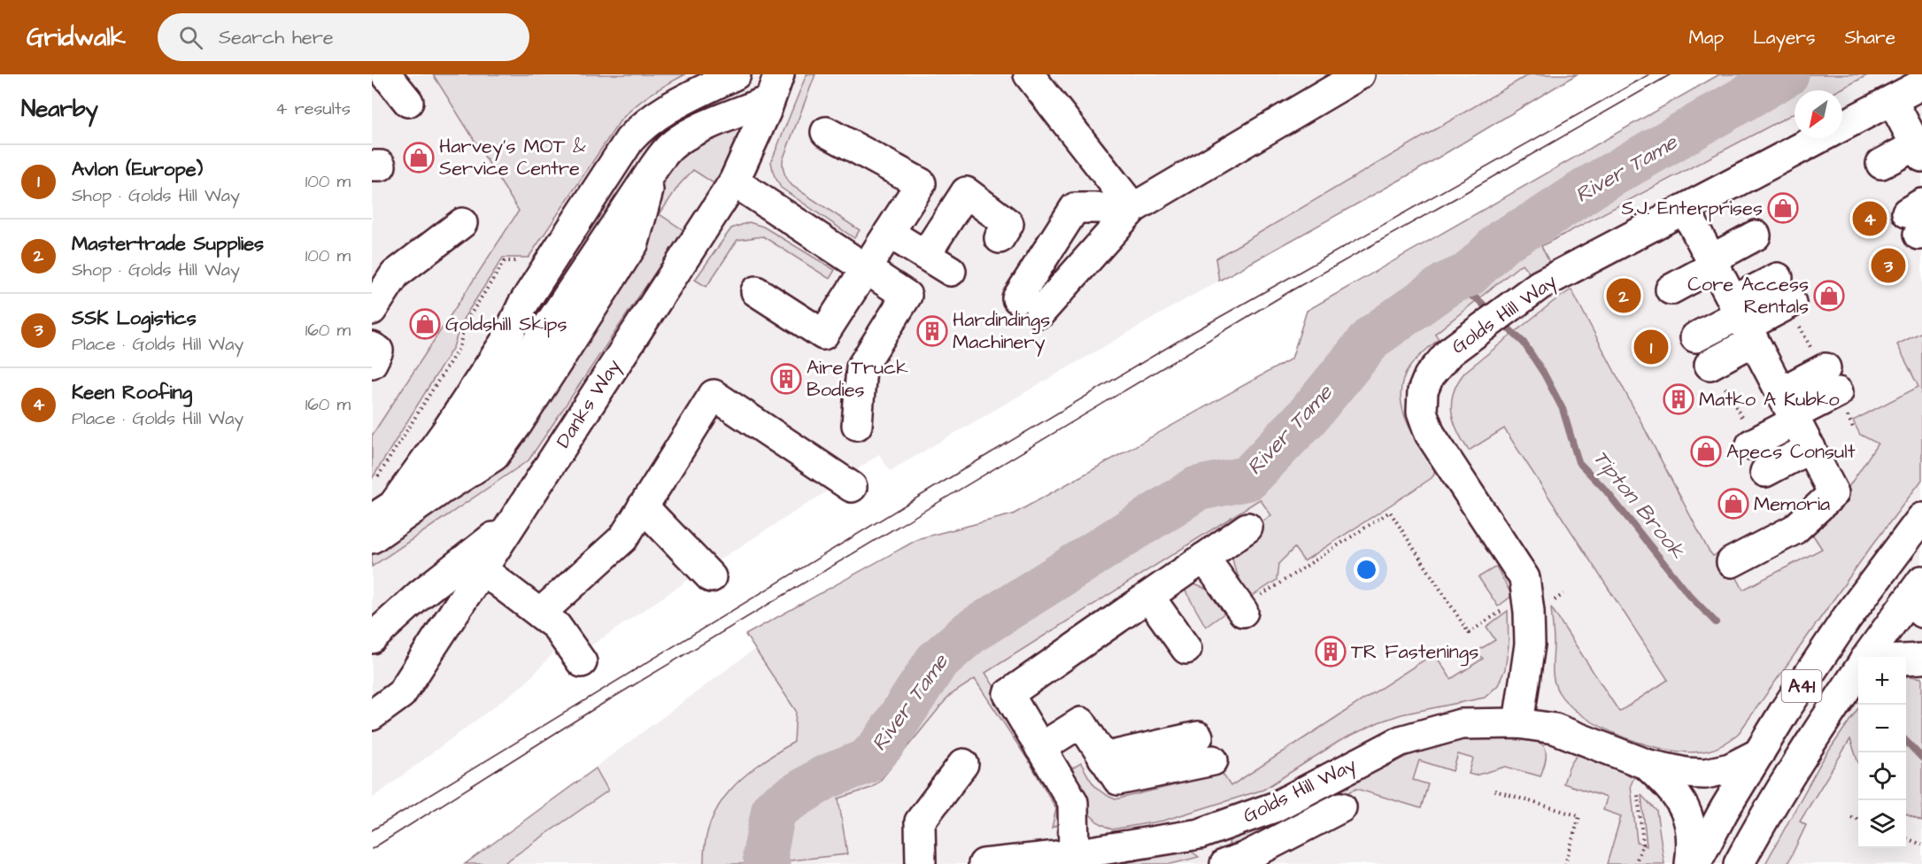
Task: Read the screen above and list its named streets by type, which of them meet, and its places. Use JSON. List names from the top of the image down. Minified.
{"streets":{"main road":["Golds Hill Way","Danks Way","A41"]},"crossings":[["Golds Hill Way","A41"]],"water":["River Tame","Tipton Brook"],"places":{"shop":["Harvey's MOT & Service Centre","S.J. Enterprises","Core Access Rentals","Goldshill Skips","Apecs Consult","Memoria"],"building":["Hardindings Machinery","Aire Truck Bodies","Matko A Kubko","TR Fastenings"]},"north":"bottom left","page":{"header":"Gridwalk","search":"Search here","nav":["Map","Layers","Share"],"heading":["Nearby","4 results"],"list":[{"mark":"1","name":"Avlon (Europe)","note":"Shop · Golds Hill Way","value":"100 m"},{"mark":"2","name":"Mastertrade Supplies","note":"Shop · Golds Hill Way","value":"100 m"},{"mark":"3","name":"SSK Logistics","note":"Place · Golds Hill Way","value":"160 m"},{"mark":"4","name":"Keen Roofing","note":"Place · Golds Hill Way","value":"160 m"}],"pins":["4","3","2","1"],"map_buttons":["+","−"]}}
